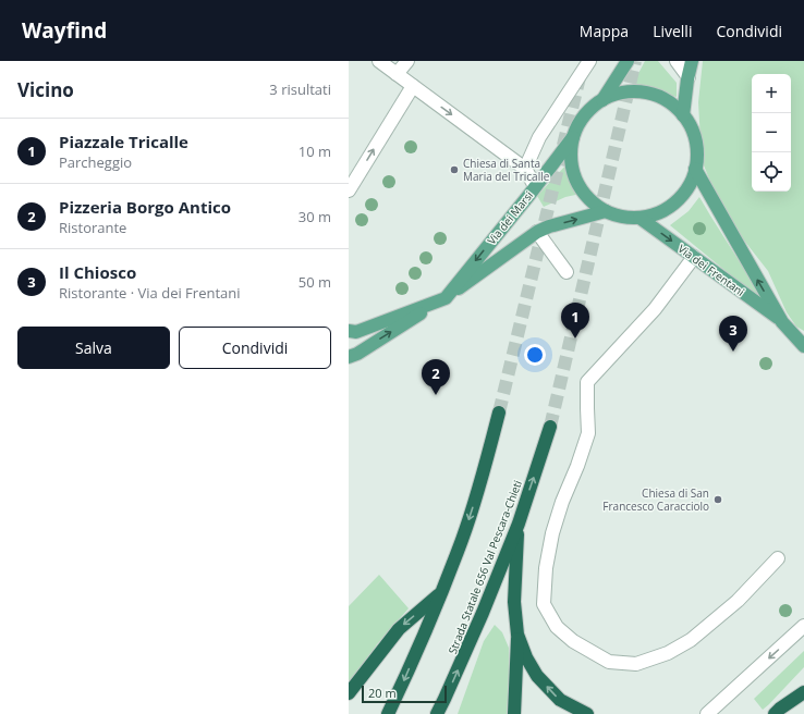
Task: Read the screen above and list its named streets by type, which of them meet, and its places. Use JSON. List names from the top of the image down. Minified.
{"streets":{"highway":["Strada Statale 656 Val Pescara-Chieti"],"main road":["Via dei Marsi","Via dei Frentani"]},"crossings":[["Via dei Marsi","Via dei Frentani"]],"places":["Chiesa di Santa Maria del Tricalle","Chiesa di San Francesco Caracciolo"],"scale_bar":"20 m","page":{"header":"Wayfind","nav":["Mappa","Livelli","Condividi"],"heading":["Vicino","3 risultati"],"map_buttons":["+","−"],"list":[{"mark":"1","name":"Piazzale Tricalle","note":"Parcheggio","value":"10 m"},{"mark":"2","name":"Pizzeria Borgo Antico","note":"Ristorante","value":"30 m"},{"mark":"3","name":"Il Chiosco","note":"Ristorante · Via dei Frentani","value":"50 m"}],"pins":["1","3","2"],"buttons":["Salva","Condividi"],"scale":"20 m"}}
